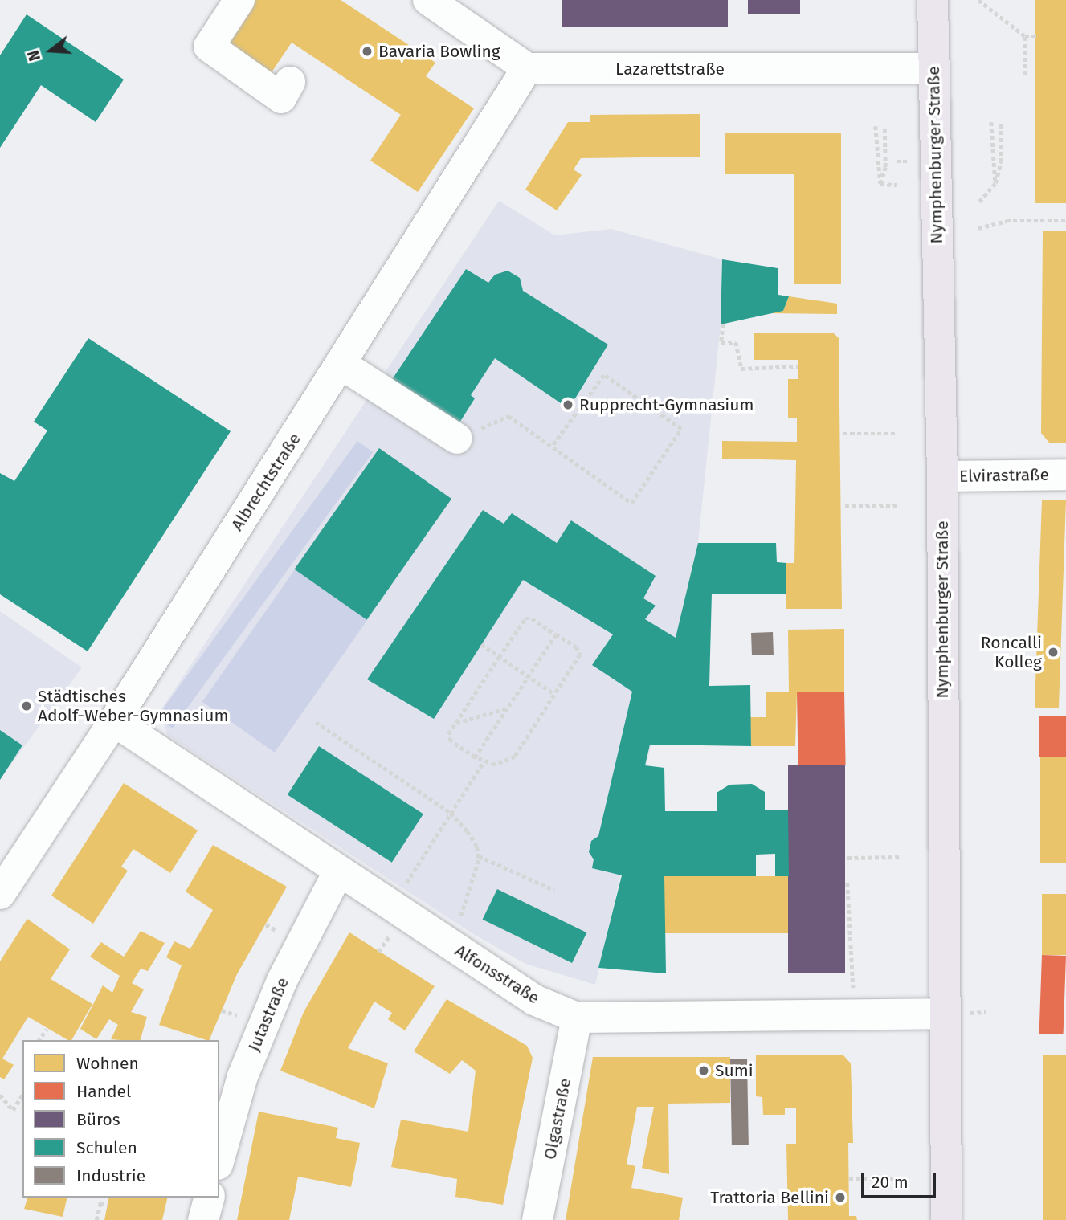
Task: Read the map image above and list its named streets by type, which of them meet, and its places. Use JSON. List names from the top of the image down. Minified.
{"streets":{"main road":["Nymphenburger Straße"],"street":["Lazarettstraße","Elvirastraße","Albrechtstraße","Alfonsstraße","Jutastraße","Olgastraße"]},"crossings":[["Lazarettstraße","Nymphenburger Straße"],["Lazarettstraße","Albrechtstraße"],["Nymphenburger Straße","Elvirastraße"],["Nymphenburger Straße","Alfonsstraße"],["Albrechtstraße","Alfonsstraße"],["Alfonsstraße","Jutastraße"],["Alfonsstraße","Olgastraße"]],"places":["Bavaria Bowling","Rupprecht-Gymnasium","Roncalli Kolleg","Städtisches Adolf-Weber-Gymnasium","Sumi","Trattoria Bellini"],"legend":["Wohnen","Handel","Büros","Schulen","Industrie"],"scale_bar":"20 m","north":"left"}
